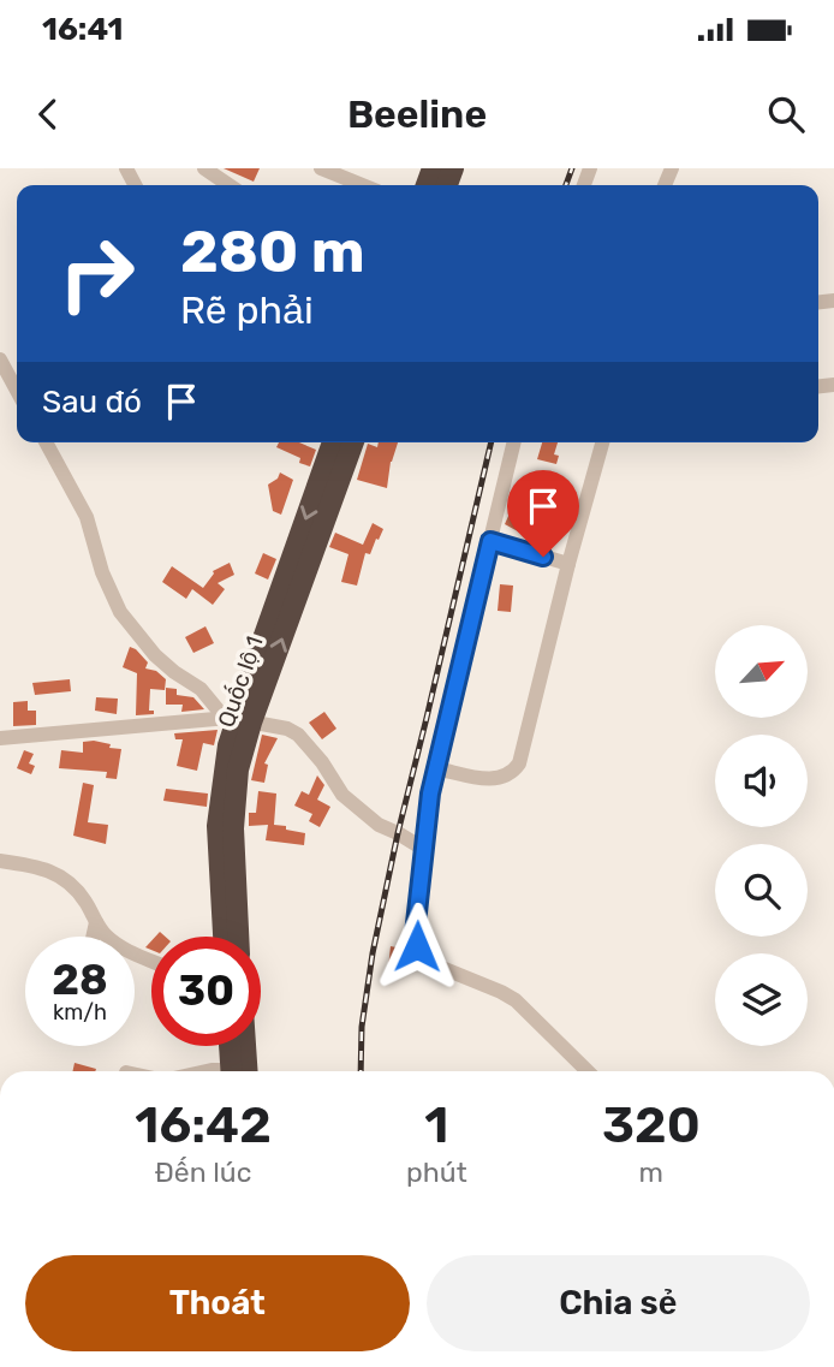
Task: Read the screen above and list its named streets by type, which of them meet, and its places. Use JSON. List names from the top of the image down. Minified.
{"streets":{"highway":["Quốc lộ 1"]},"north":"top right","page":{"status":"16:41","header":"Beeline","turn":["280 m","Rẽ phải"],"then":"Sau đó","speed":"28 km/h","limit":"30","eta":["16:42","Đến lúc","1","phút","320","m"],"buttons":["Thoát","Chia sẻ"]}}
